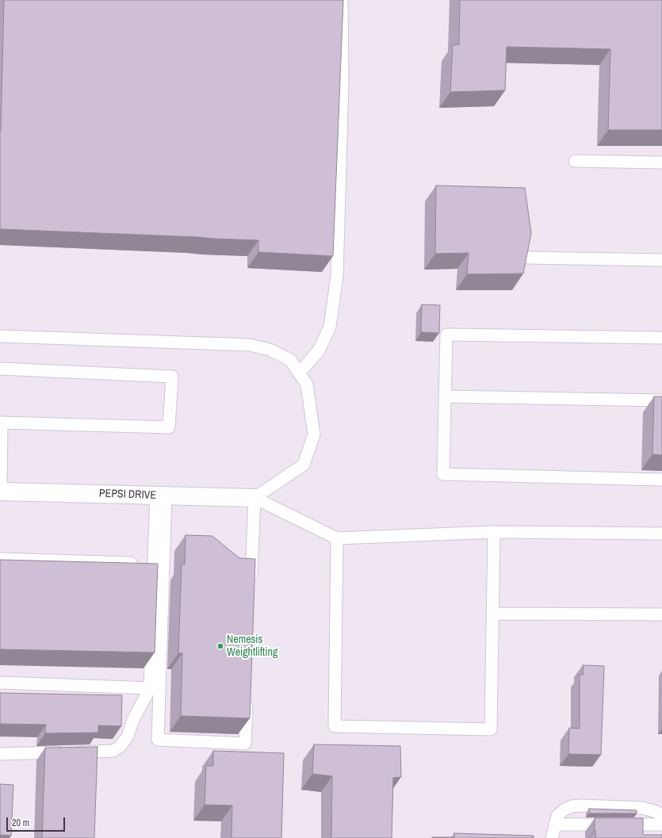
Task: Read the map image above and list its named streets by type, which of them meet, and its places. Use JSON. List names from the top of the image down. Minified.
{"streets":{"street":["PEPSI DRIVE"]},"places":["Nemesis Weightlifting"],"scale_bar":"20 m"}
